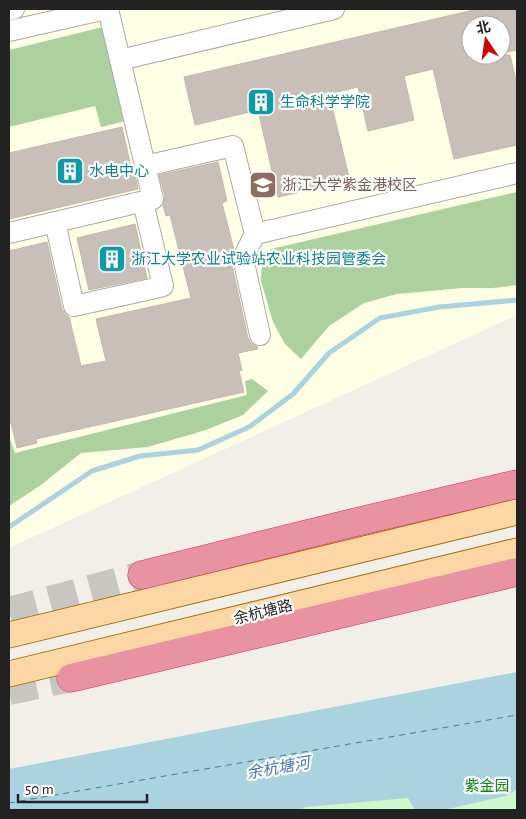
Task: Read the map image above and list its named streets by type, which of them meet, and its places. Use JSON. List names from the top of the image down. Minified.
{"streets":{"main road":["余杭塘路"]},"water":["余杭塘河"],"parks":["紫金园"],"places":{"building":["生命科学学院","水电中心","浙江大学农业试验站农业科技园管委会"],"school or university":["浙江大学紫金港校区"]},"scale_bar":"50 m","north":"top"}
